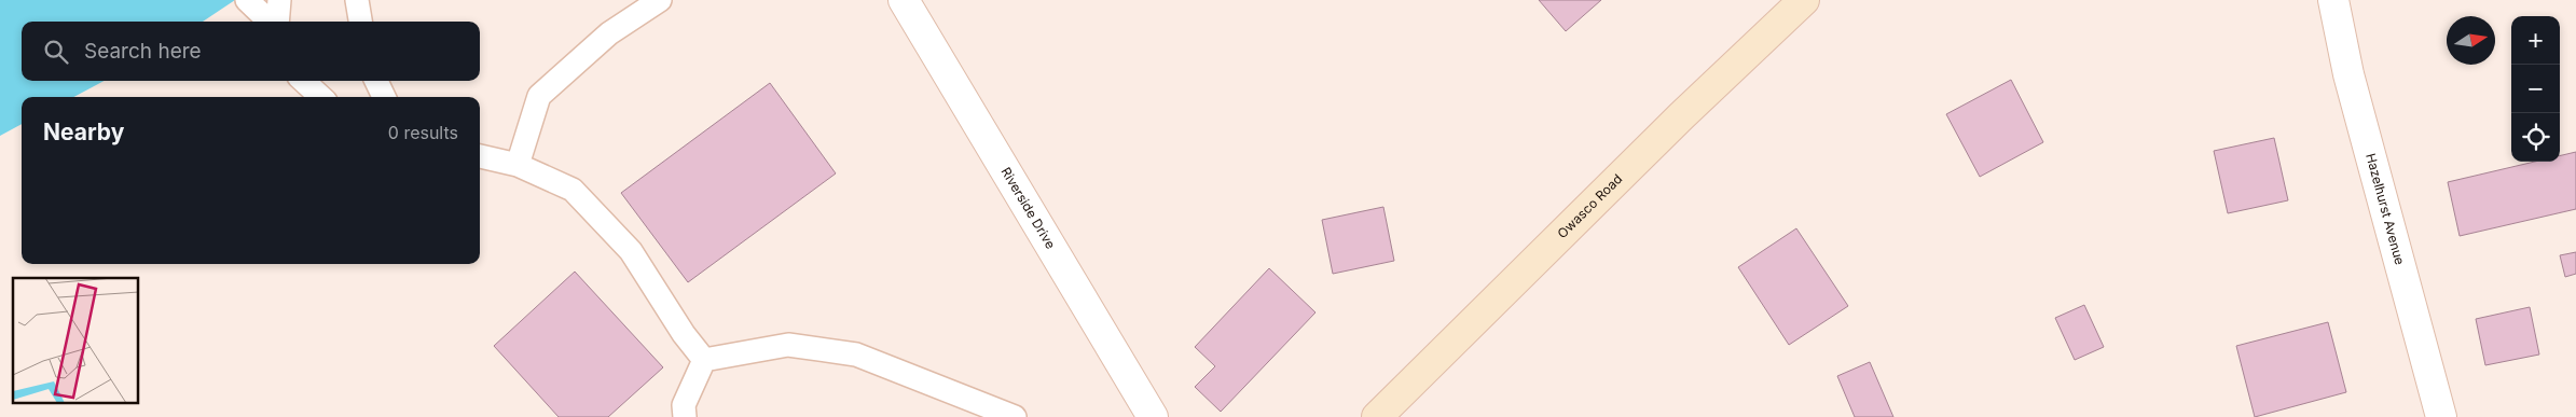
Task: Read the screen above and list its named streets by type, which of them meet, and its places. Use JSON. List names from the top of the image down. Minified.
{"streets":{"main road":["Owasco Road"],"street":["Riverside Drive","Hazelhurst Avenue"]},"north":"right","page":{"map_buttons":["+","−"],"search":"Search here","heading":["Nearby","0 results"]}}
